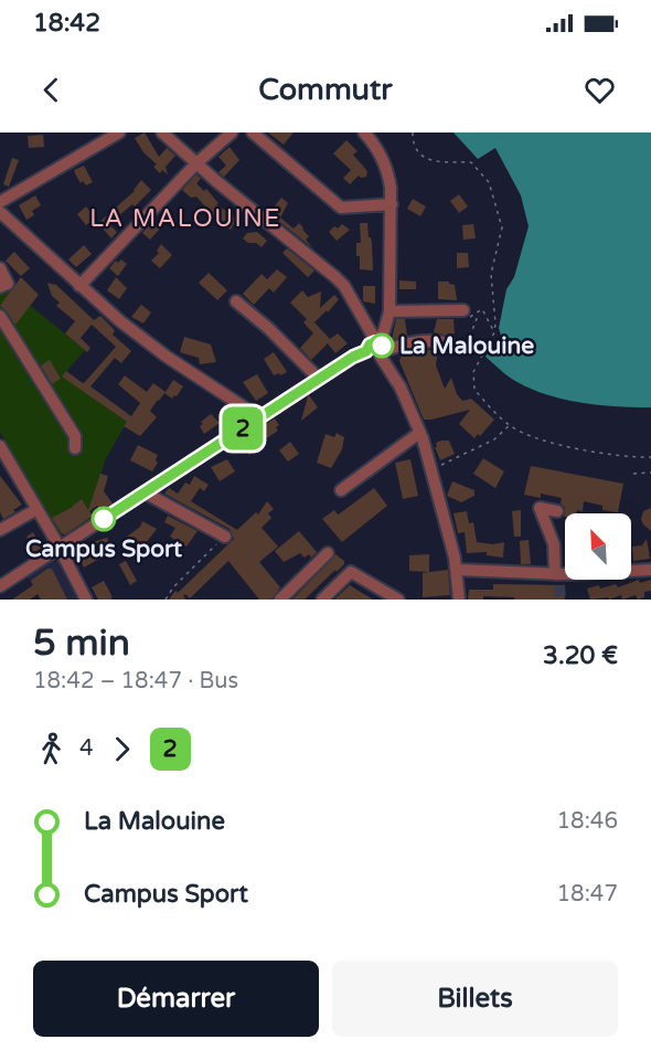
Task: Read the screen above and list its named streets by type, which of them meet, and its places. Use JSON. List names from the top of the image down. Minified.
{"districts":["LA MALOUINE"],"places":["La Malouine","Campus Sport"],"lines":["bus line 2"],"north":"top left","page":{"status":"18:42","header":"Commutr","on_map":"2","heading":["5 min","18:42 – 18:47 · Bus","3.20 €"],"legs":["4","2"],"list":[{"name":"La Malouine","value":"18:46"},{"name":"Campus Sport","value":"18:47"}],"buttons":["Démarrer","Billets"]}}
